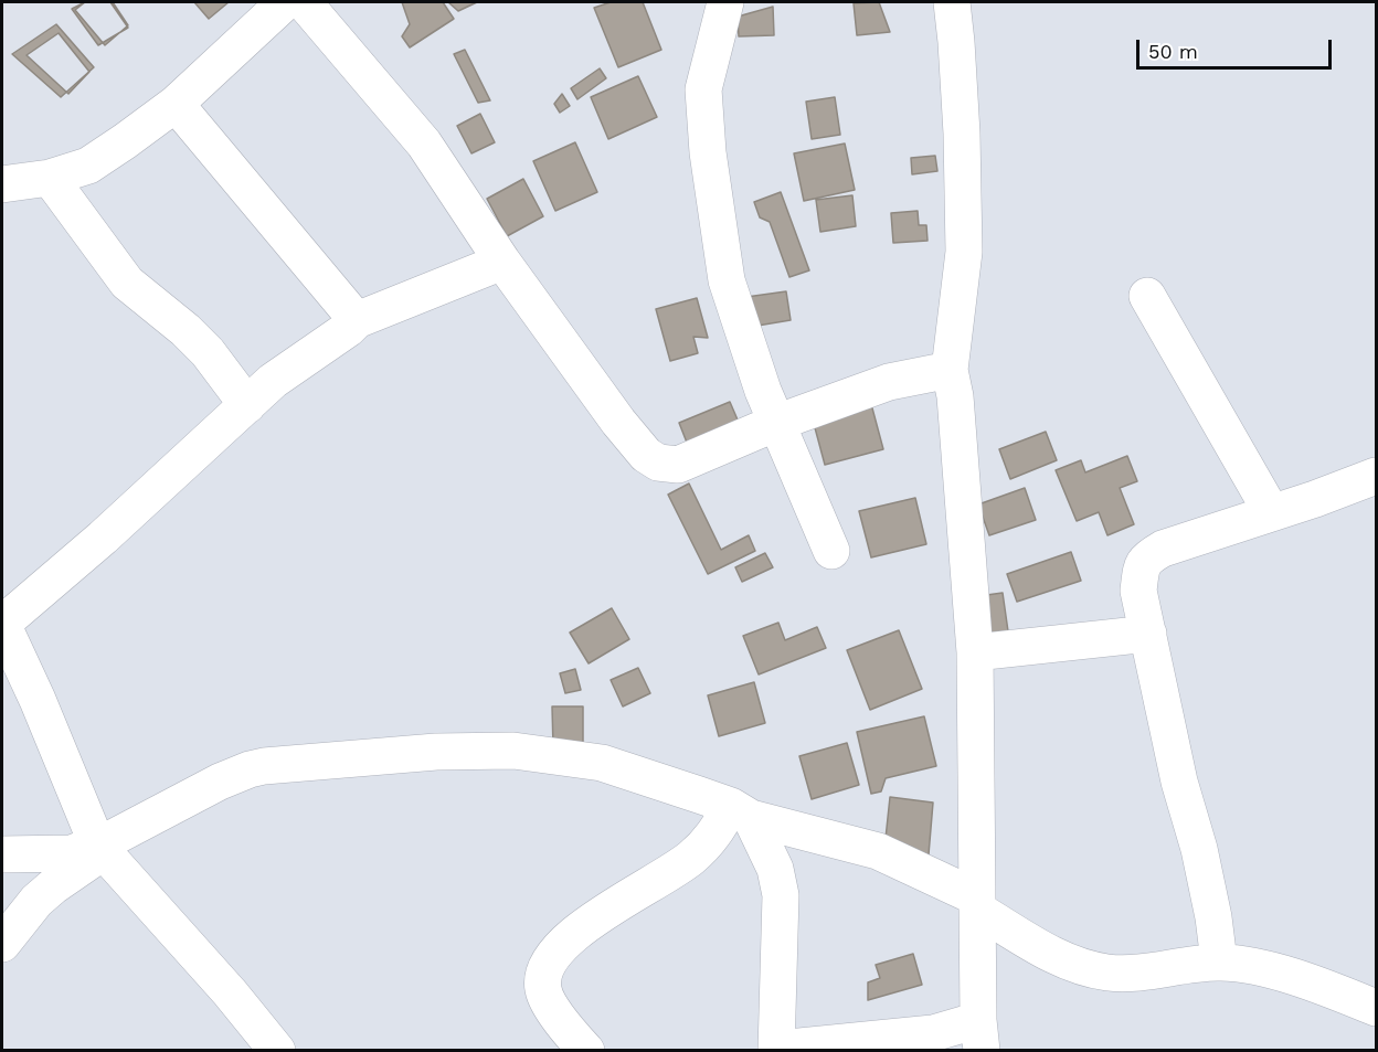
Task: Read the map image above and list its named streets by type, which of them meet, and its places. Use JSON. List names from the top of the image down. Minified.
{"scale_bar":"50 m"}
